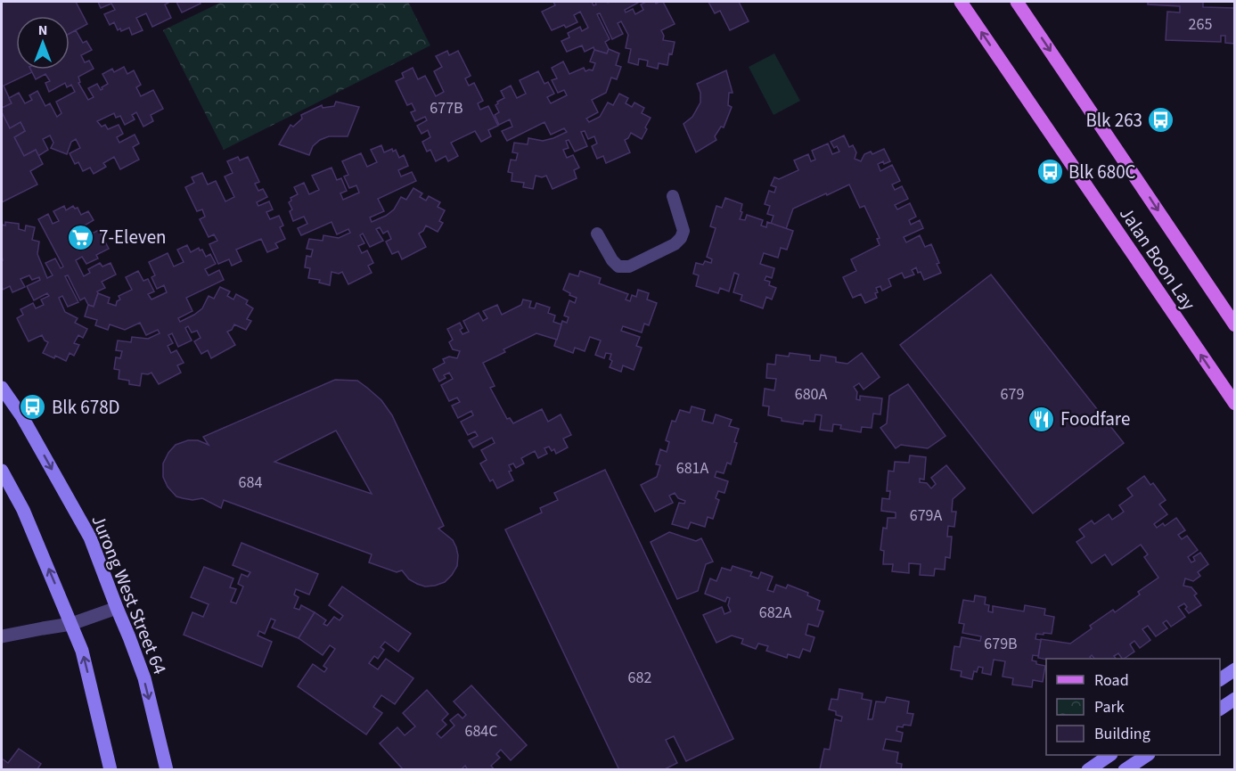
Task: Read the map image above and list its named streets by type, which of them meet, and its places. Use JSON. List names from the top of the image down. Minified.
{"streets":{"main road":["Jalan Boon Lay"],"street":["Jurong West Street 64"]},"places":{"bus stop":["Blk 263","Blk 680C","Blk 678D"],"supermarket":["7-Eleven"],"restaurant":["Foodfare"]},"house_numbers":["265","677B","680A","679","681A","684","679A","682A","679B","682","684C"],"legend":["Road","Park","Building"],"north":"top"}
